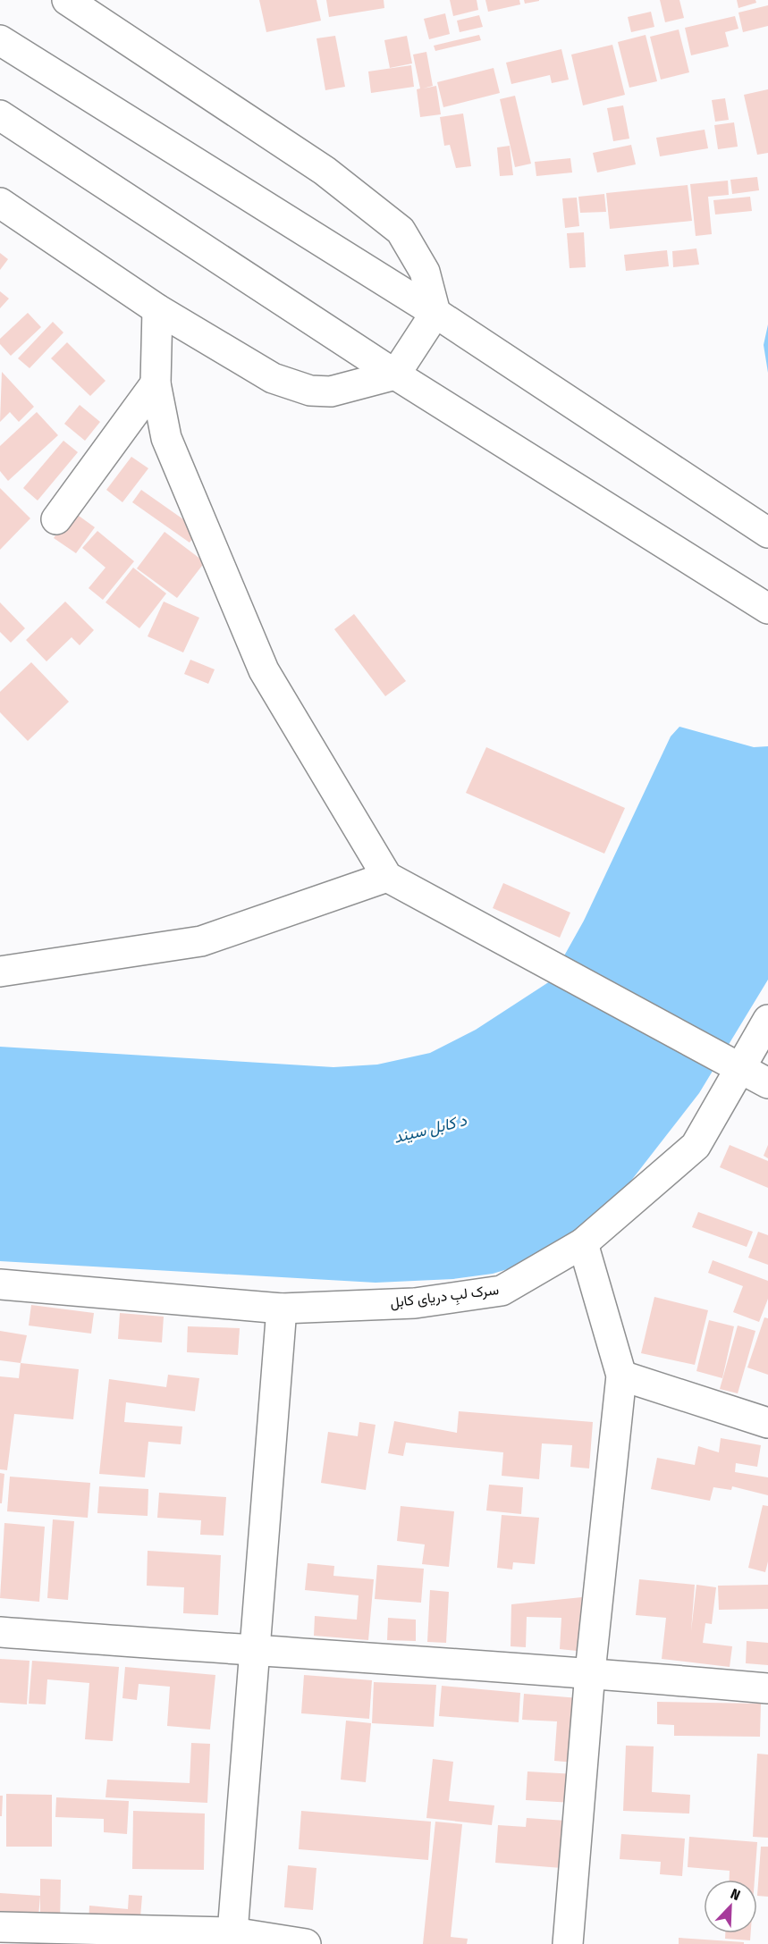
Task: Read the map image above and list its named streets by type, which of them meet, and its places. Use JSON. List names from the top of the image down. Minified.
{"streets":{"street":["سرک لبِ دریای کابل"]},"water":["د کابل سيند"],"north":"top right"}
